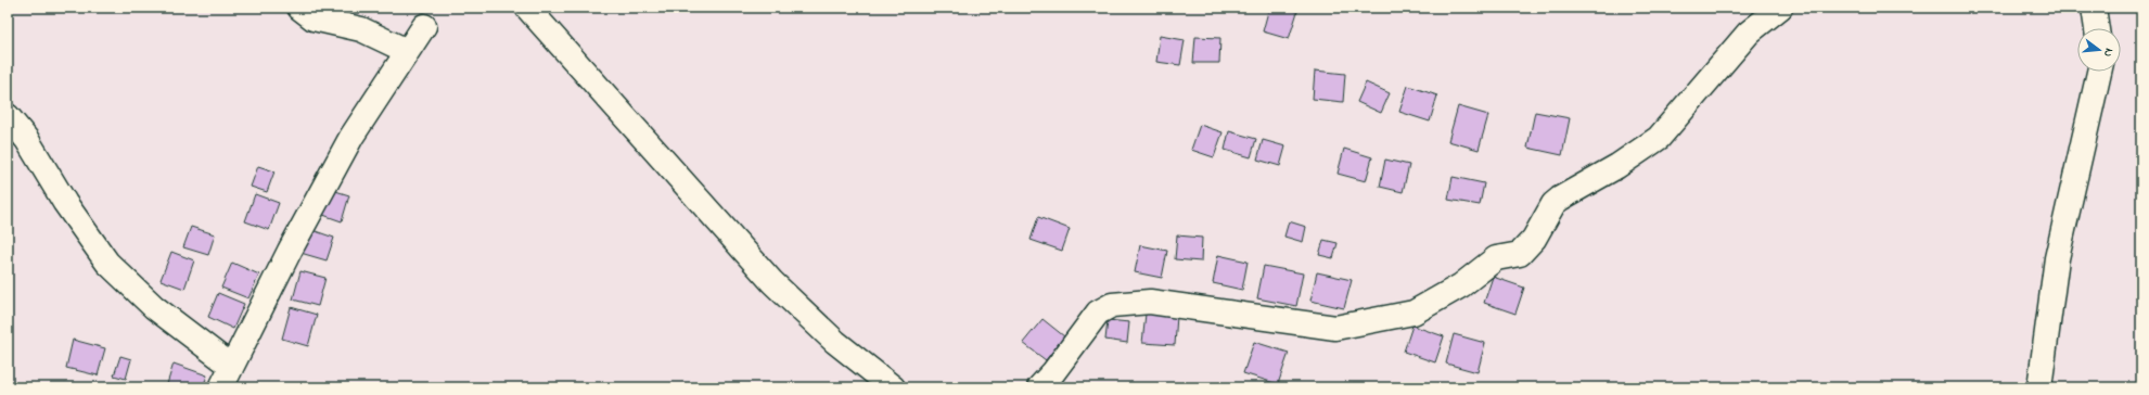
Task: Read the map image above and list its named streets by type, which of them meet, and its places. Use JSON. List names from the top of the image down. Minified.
{"north":"right"}
